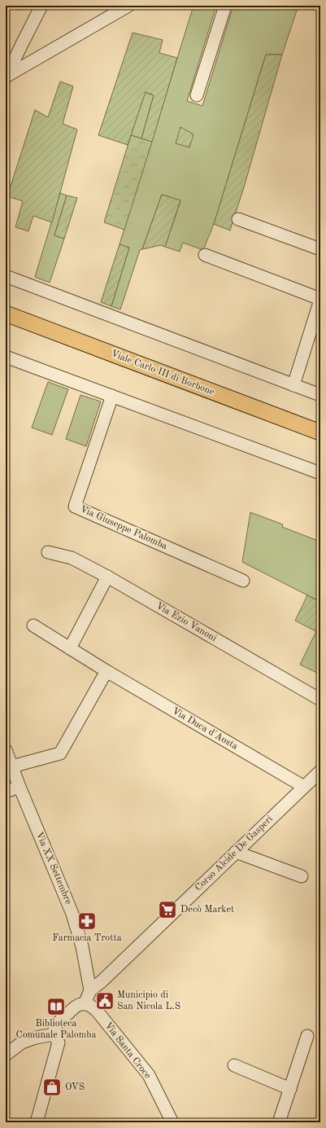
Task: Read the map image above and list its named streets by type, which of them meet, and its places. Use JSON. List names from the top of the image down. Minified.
{"streets":{"main road":["Viale Carlo III di Borbone"],"street":["Via Giuseppe Palomba","Via Ezio Vanoni","Via Duca d'Aosta","Corso Alcide De Gasperi","Via XX Settembre","Via Santa Croce"]},"crossings":[["Via Duca d'Aosta","Corso Alcide De Gasperi"],["Corso Alcide De Gasperi","Via XX Settembre"]],"places":{"supermarket":["Decò Market"],"pharmacy":["Farmacia Trotta"],"public building":["Municipio di San Nicola L.S"],"library":["Biblioteca Comunale Palomba"],"shop":["OVS"]}}
